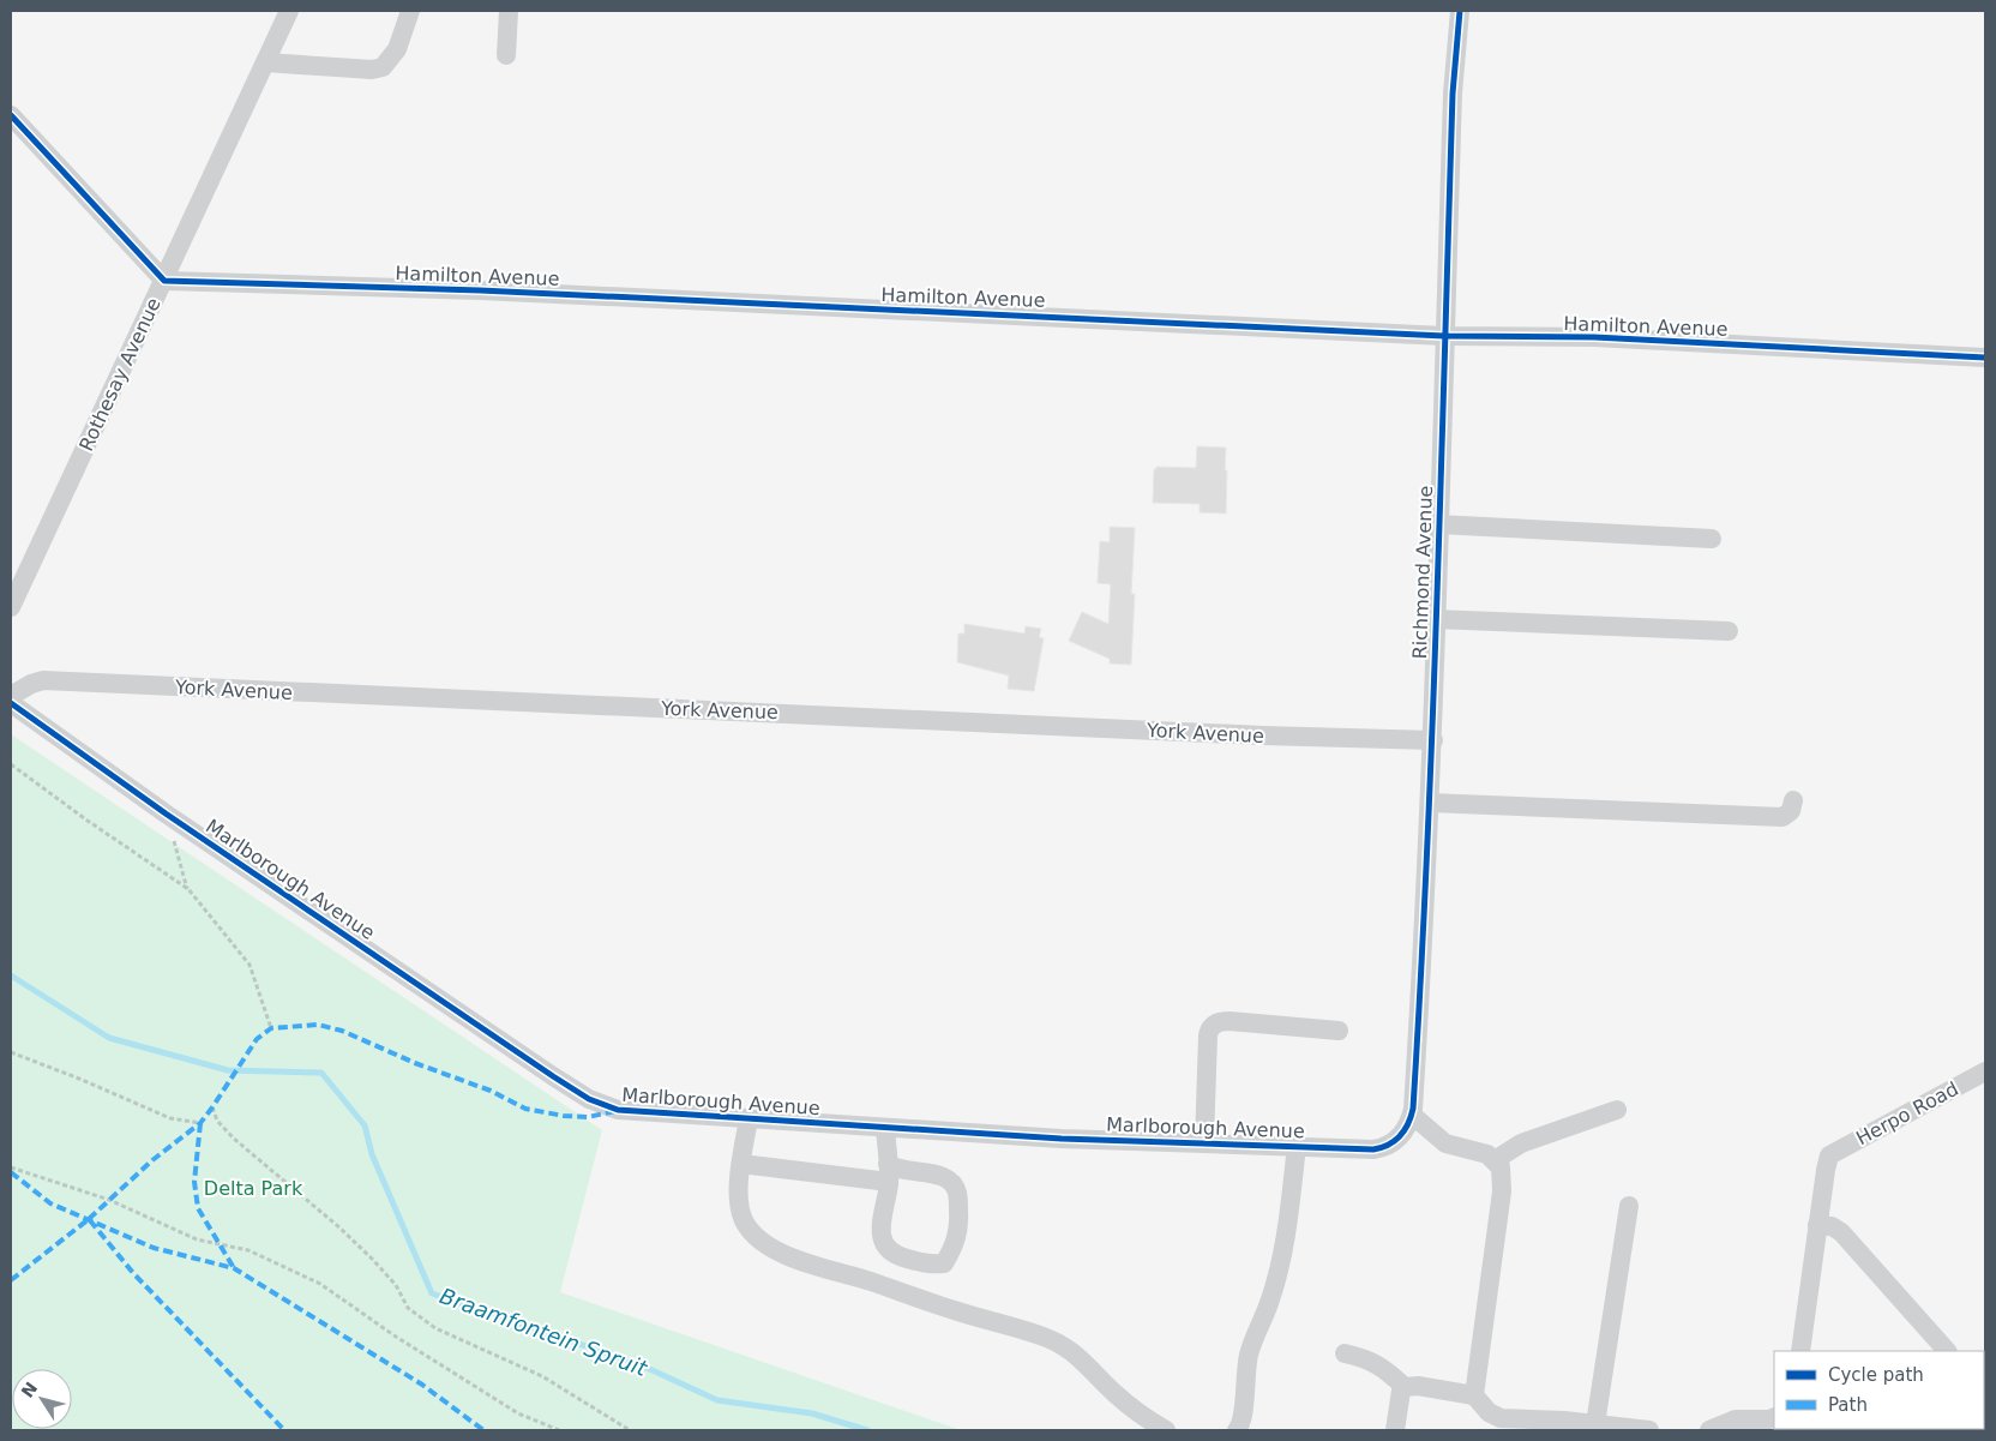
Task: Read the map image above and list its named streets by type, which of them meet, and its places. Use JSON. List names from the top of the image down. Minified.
{"streets":{"street":["Hamilton Avenue","Rothesay Avenue","Richmond Avenue","York Avenue","Marlborough Avenue","Herpo Road"]},"crossings":[["Hamilton Avenue","Rothesay Avenue"],["Hamilton Avenue","Richmond Avenue"],["Richmond Avenue","York Avenue"],["Richmond Avenue","Marlborough Avenue"]],"water":["Braamfontein Spruit"],"parks":["Delta Park"],"legend":["Cycle path","Path"],"north":"top left"}
